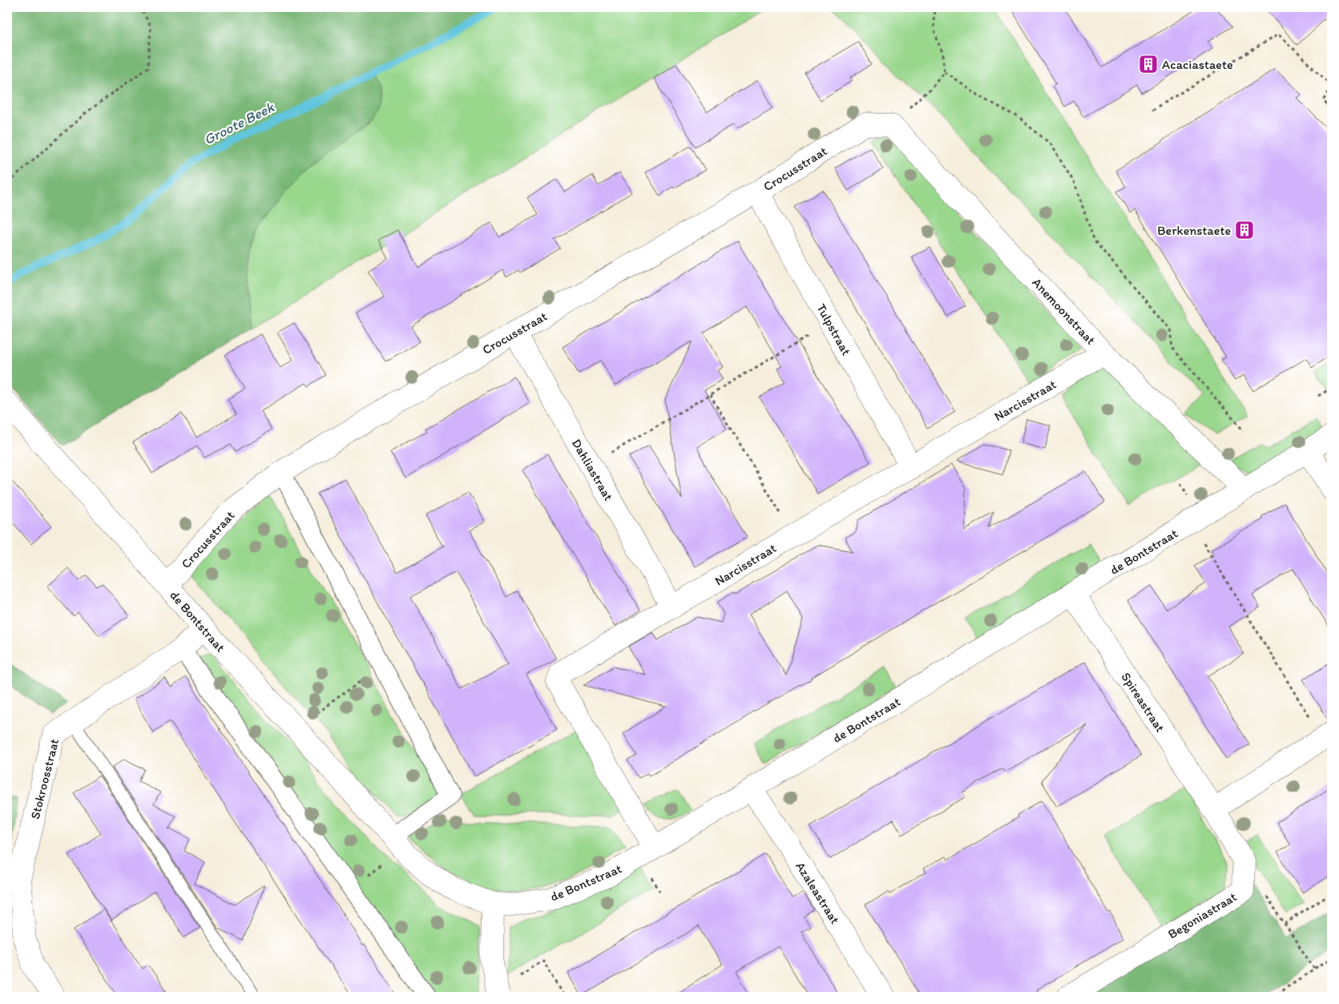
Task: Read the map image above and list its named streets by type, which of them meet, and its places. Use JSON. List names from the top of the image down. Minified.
{"streets":{"street":["Crocusstraat","Anemoonstraat","Tulpstraat","Narcisstraat","Dahliastraat","de Bontstraat","Spireastraat","Stokroosstraat","Azaleastraat","Begoniastraat"]},"crossings":[["Crocusstraat","Anemoonstraat"],["Crocusstraat","Tulpstraat"],["Crocusstraat","Dahliastraat"],["Crocusstraat","de Bontstraat"],["Anemoonstraat","Narcisstraat"],["Anemoonstraat","de Bontstraat"],["Tulpstraat","Narcisstraat"],["Narcisstraat","Dahliastraat"],["Narcisstraat","de Bontstraat"],["de Bontstraat","Spireastraat"],["de Bontstraat","Stokroosstraat"],["de Bontstraat","Azaleastraat"]],"water":["Groote Beek"],"places":{"building":["Acaciastaete","Berkenstaete"]}}
